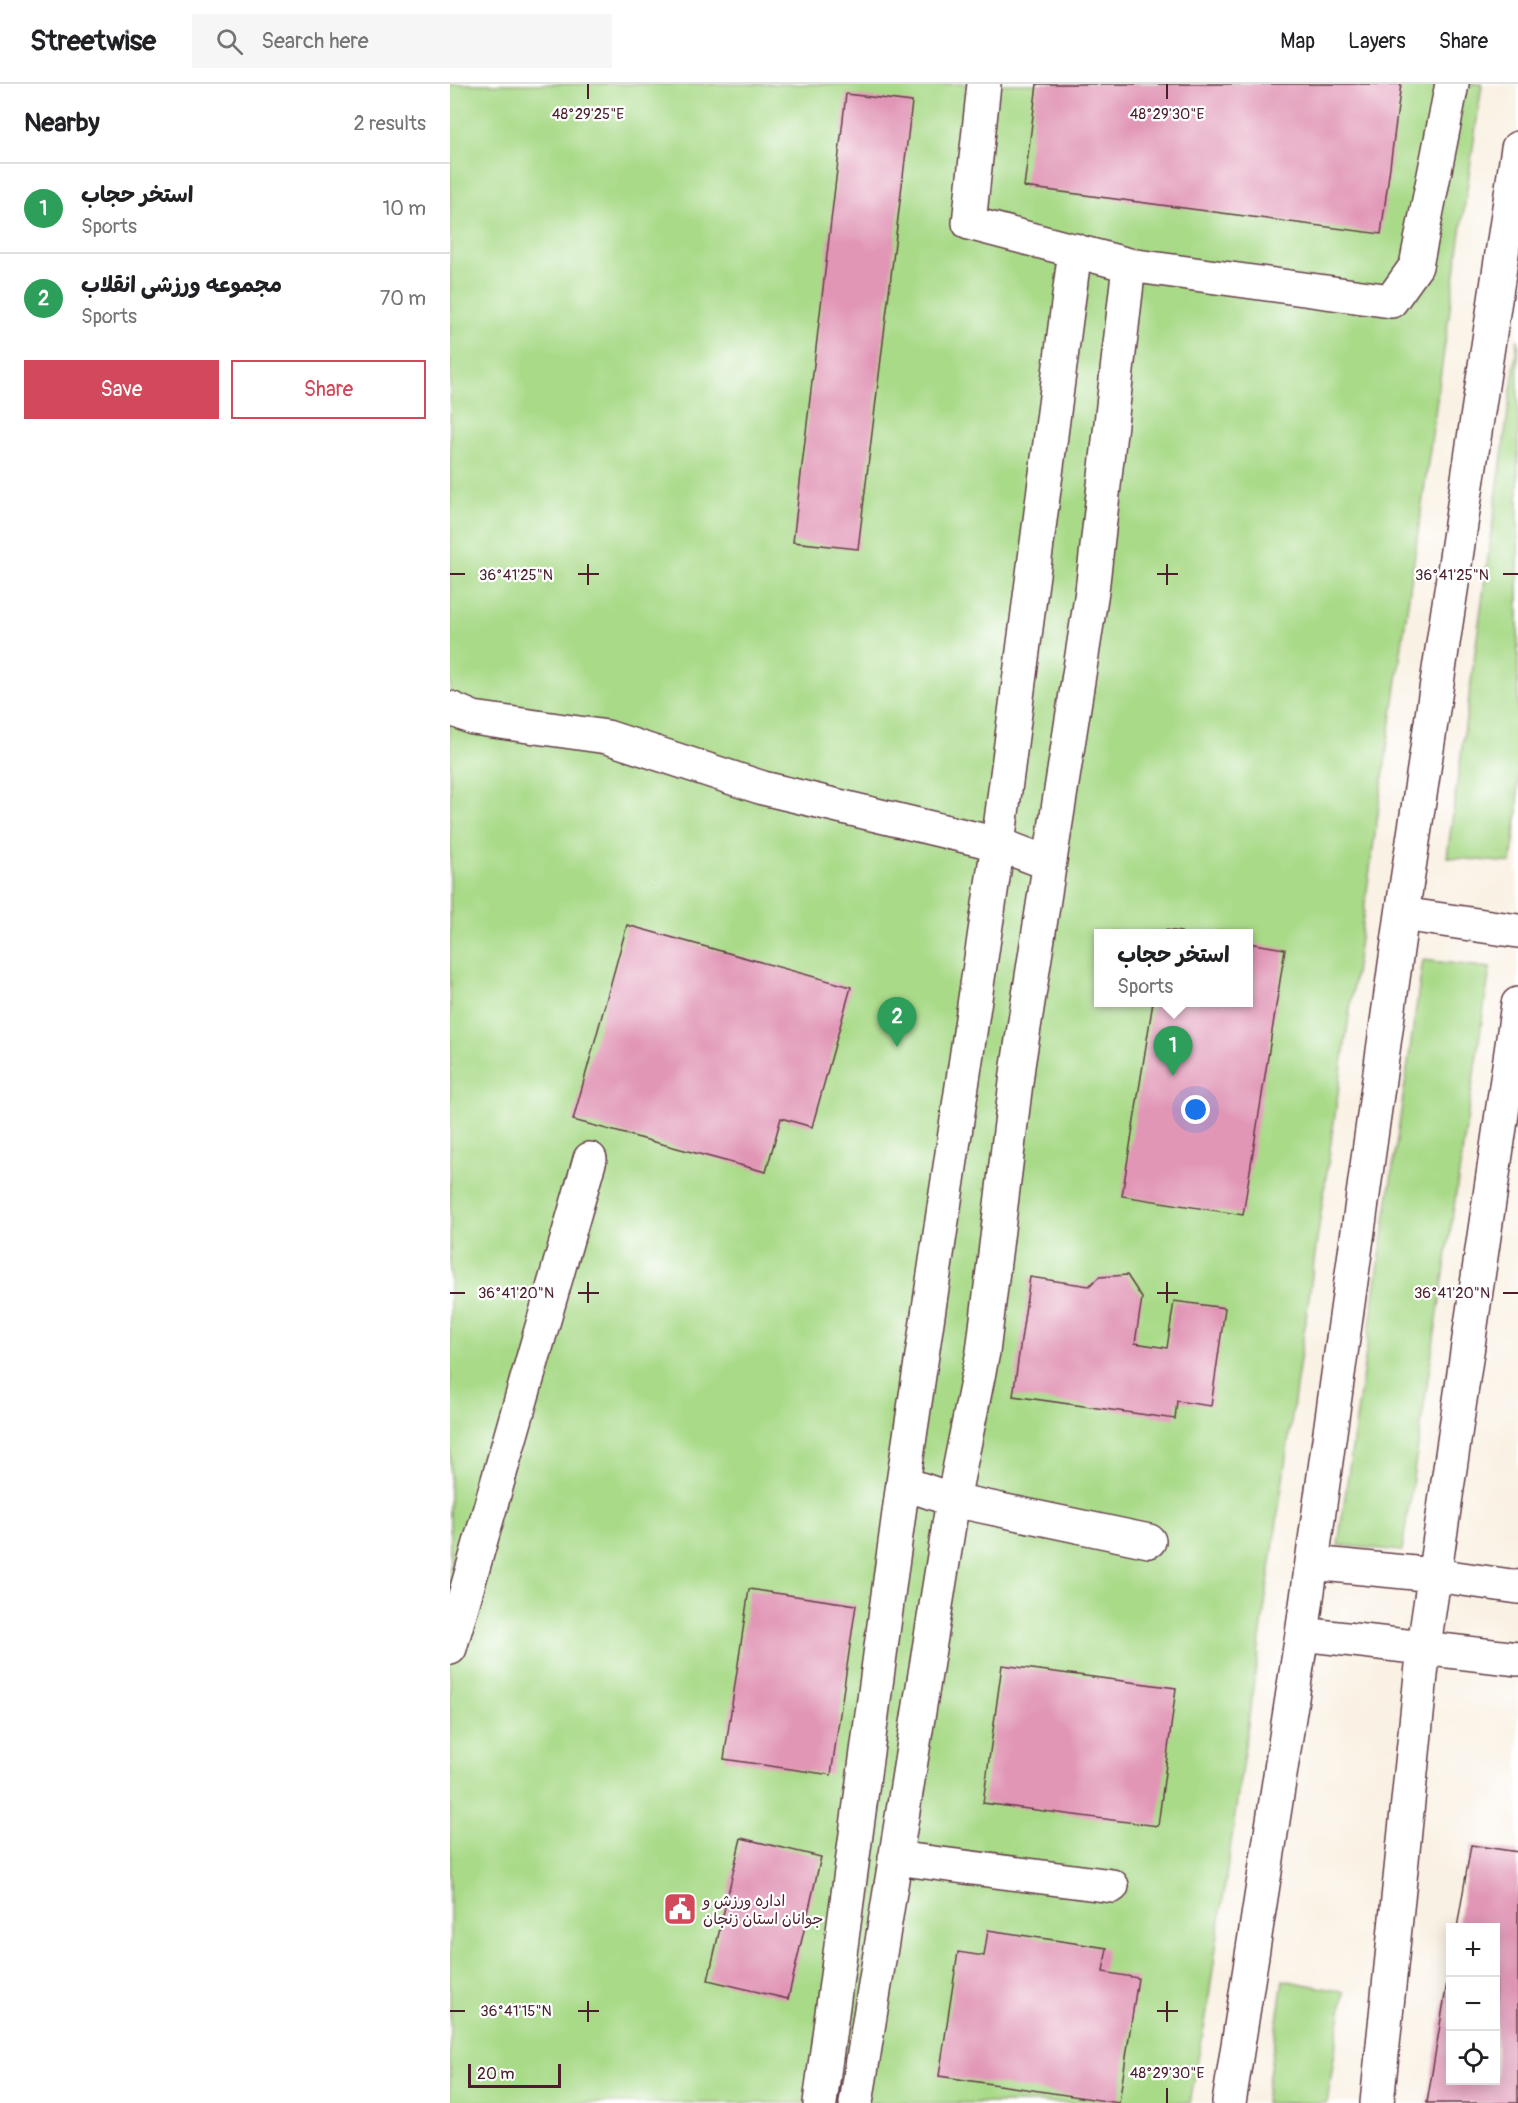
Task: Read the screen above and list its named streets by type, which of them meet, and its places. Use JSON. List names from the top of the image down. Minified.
{"places":{"public building":["اداره ورزش و جوانان استان زنجان"]},"scale_bar":"20 m","page":{"header":"Streetwise","search":"Search here","nav":["Map","Layers","Share"],"heading":["Nearby","2 results"],"list":[{"mark":"1","name":"استخر حجاب","note":"Sports","value":"10 m"},{"mark":"2","name":"مجموعه ورزشی انقلاب","note":"Sports","value":"70 m"}],"buttons":["Save","Share"],"popup":["استخر حجاب","Sports"],"pins":["2","1"],"map_buttons":["+","−"],"scale":"20 m"},"coordinates":["48°29'25\"E","48°29'30\"E","36°41'25\"N","36°41'20\"N","36°41'15\"N"]}
